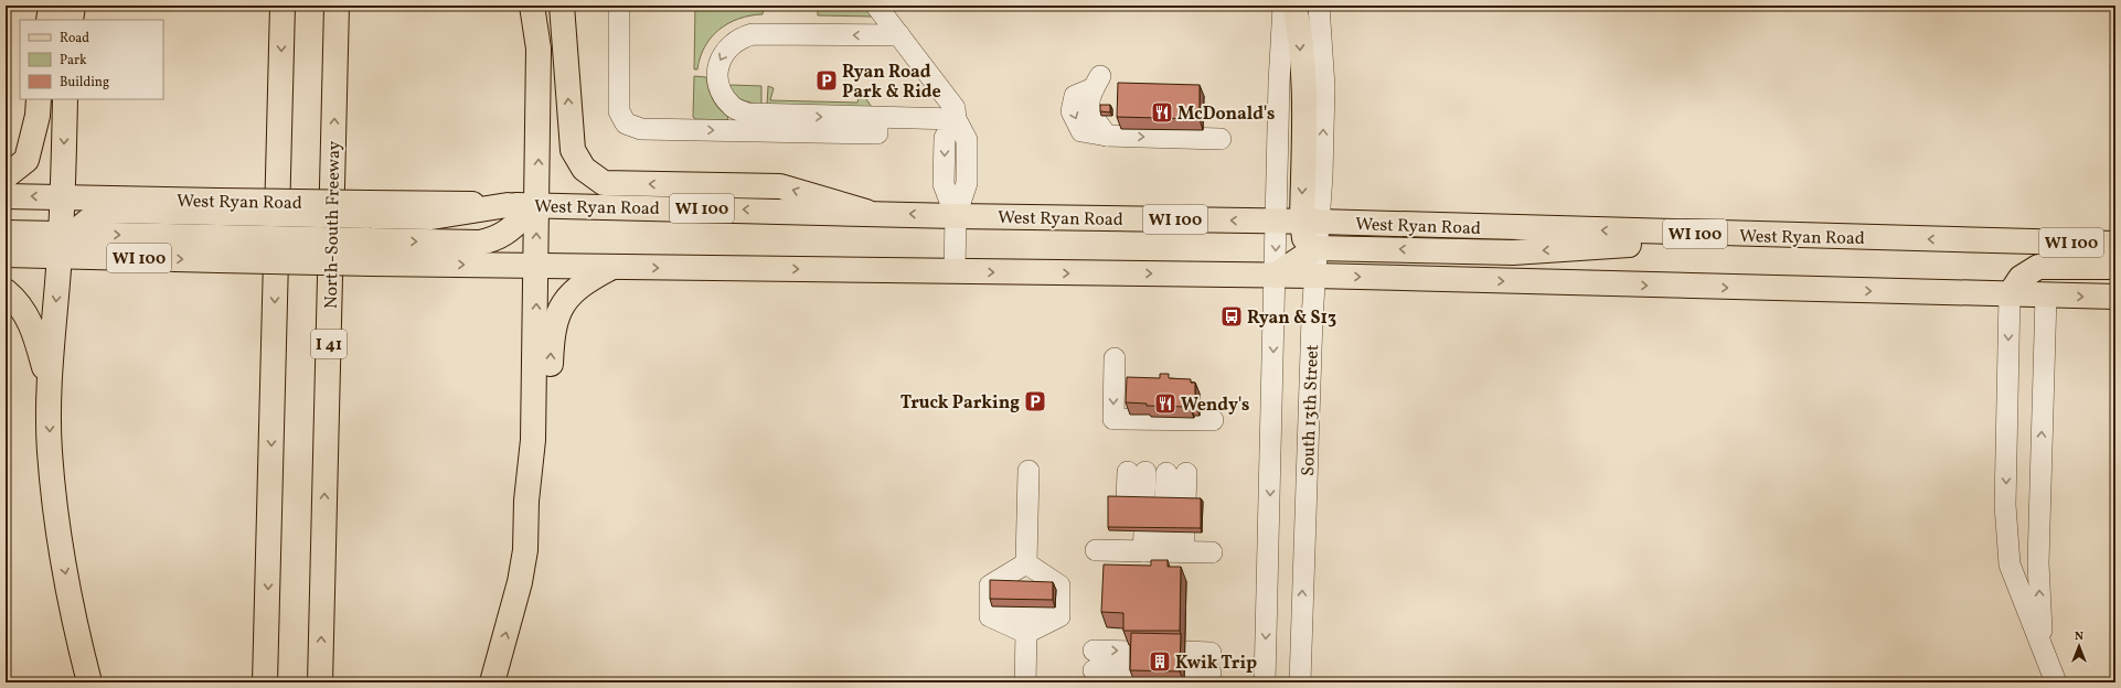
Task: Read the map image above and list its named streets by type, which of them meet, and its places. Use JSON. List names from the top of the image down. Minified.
{"streets":{"main road":["West Ryan Road","WI 100","North-South Freeway","I 41"],"street":["South 13th Street"]},"crossings":[["West Ryan Road","South 13th Street"],["WI 100","South 13th Street"]],"places":{"parking":["Ryan Road Park & Ride","Truck Parking"],"restaurant":["McDonald's","Wendy's"],"bus stop":["Ryan & S13"],"building":["Kwik Trip"]},"legend":["Road","Park","Building"],"north":"top"}
